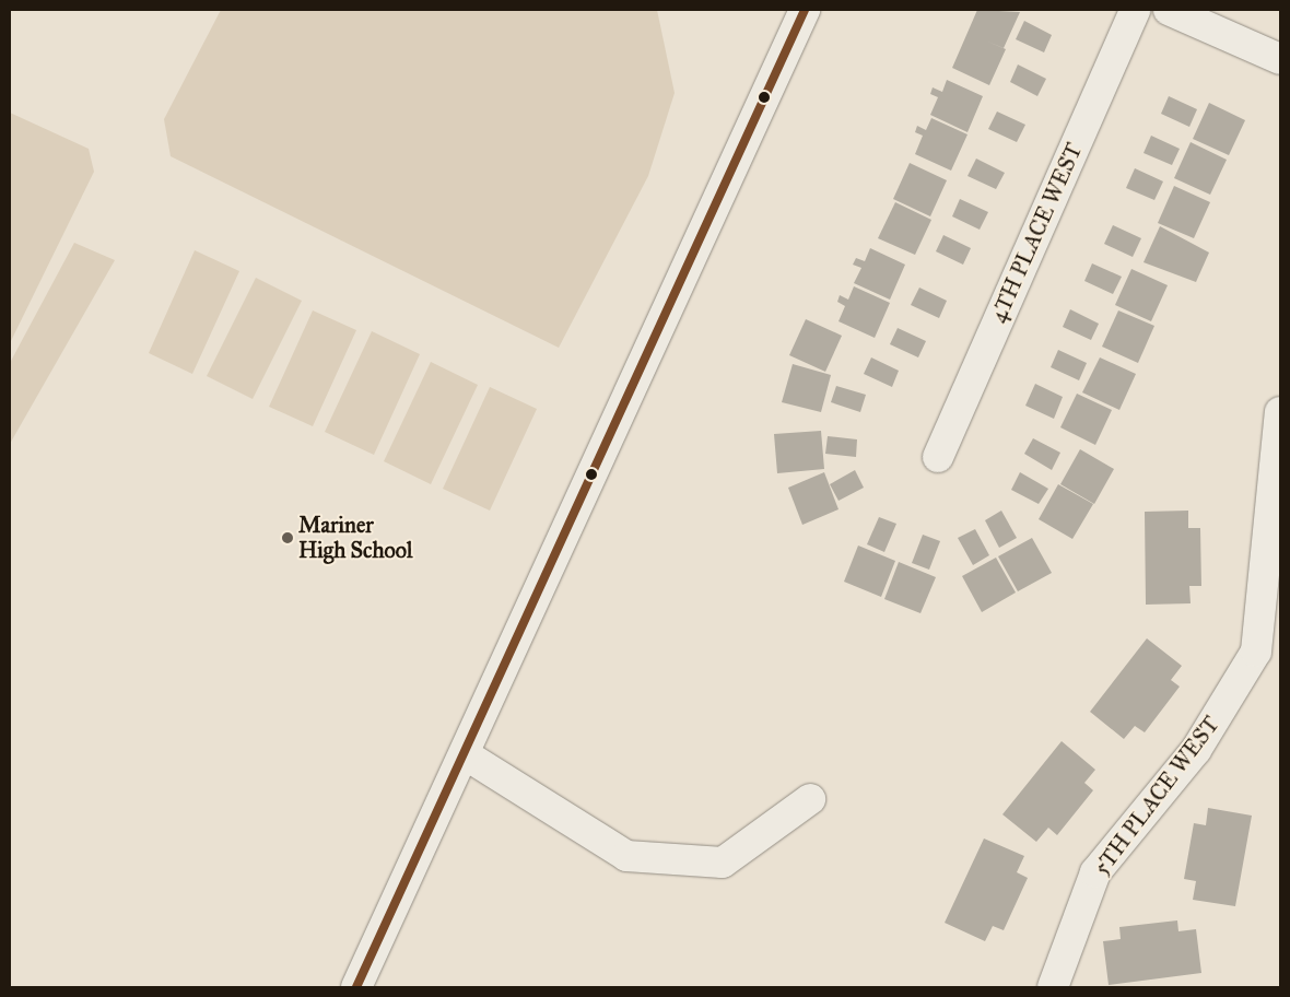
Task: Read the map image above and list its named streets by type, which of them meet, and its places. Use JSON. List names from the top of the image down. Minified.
{"streets":{"street":["4TH PLACE WEST","5TH PLACE WEST"]},"places":["Mariner High School"]}
